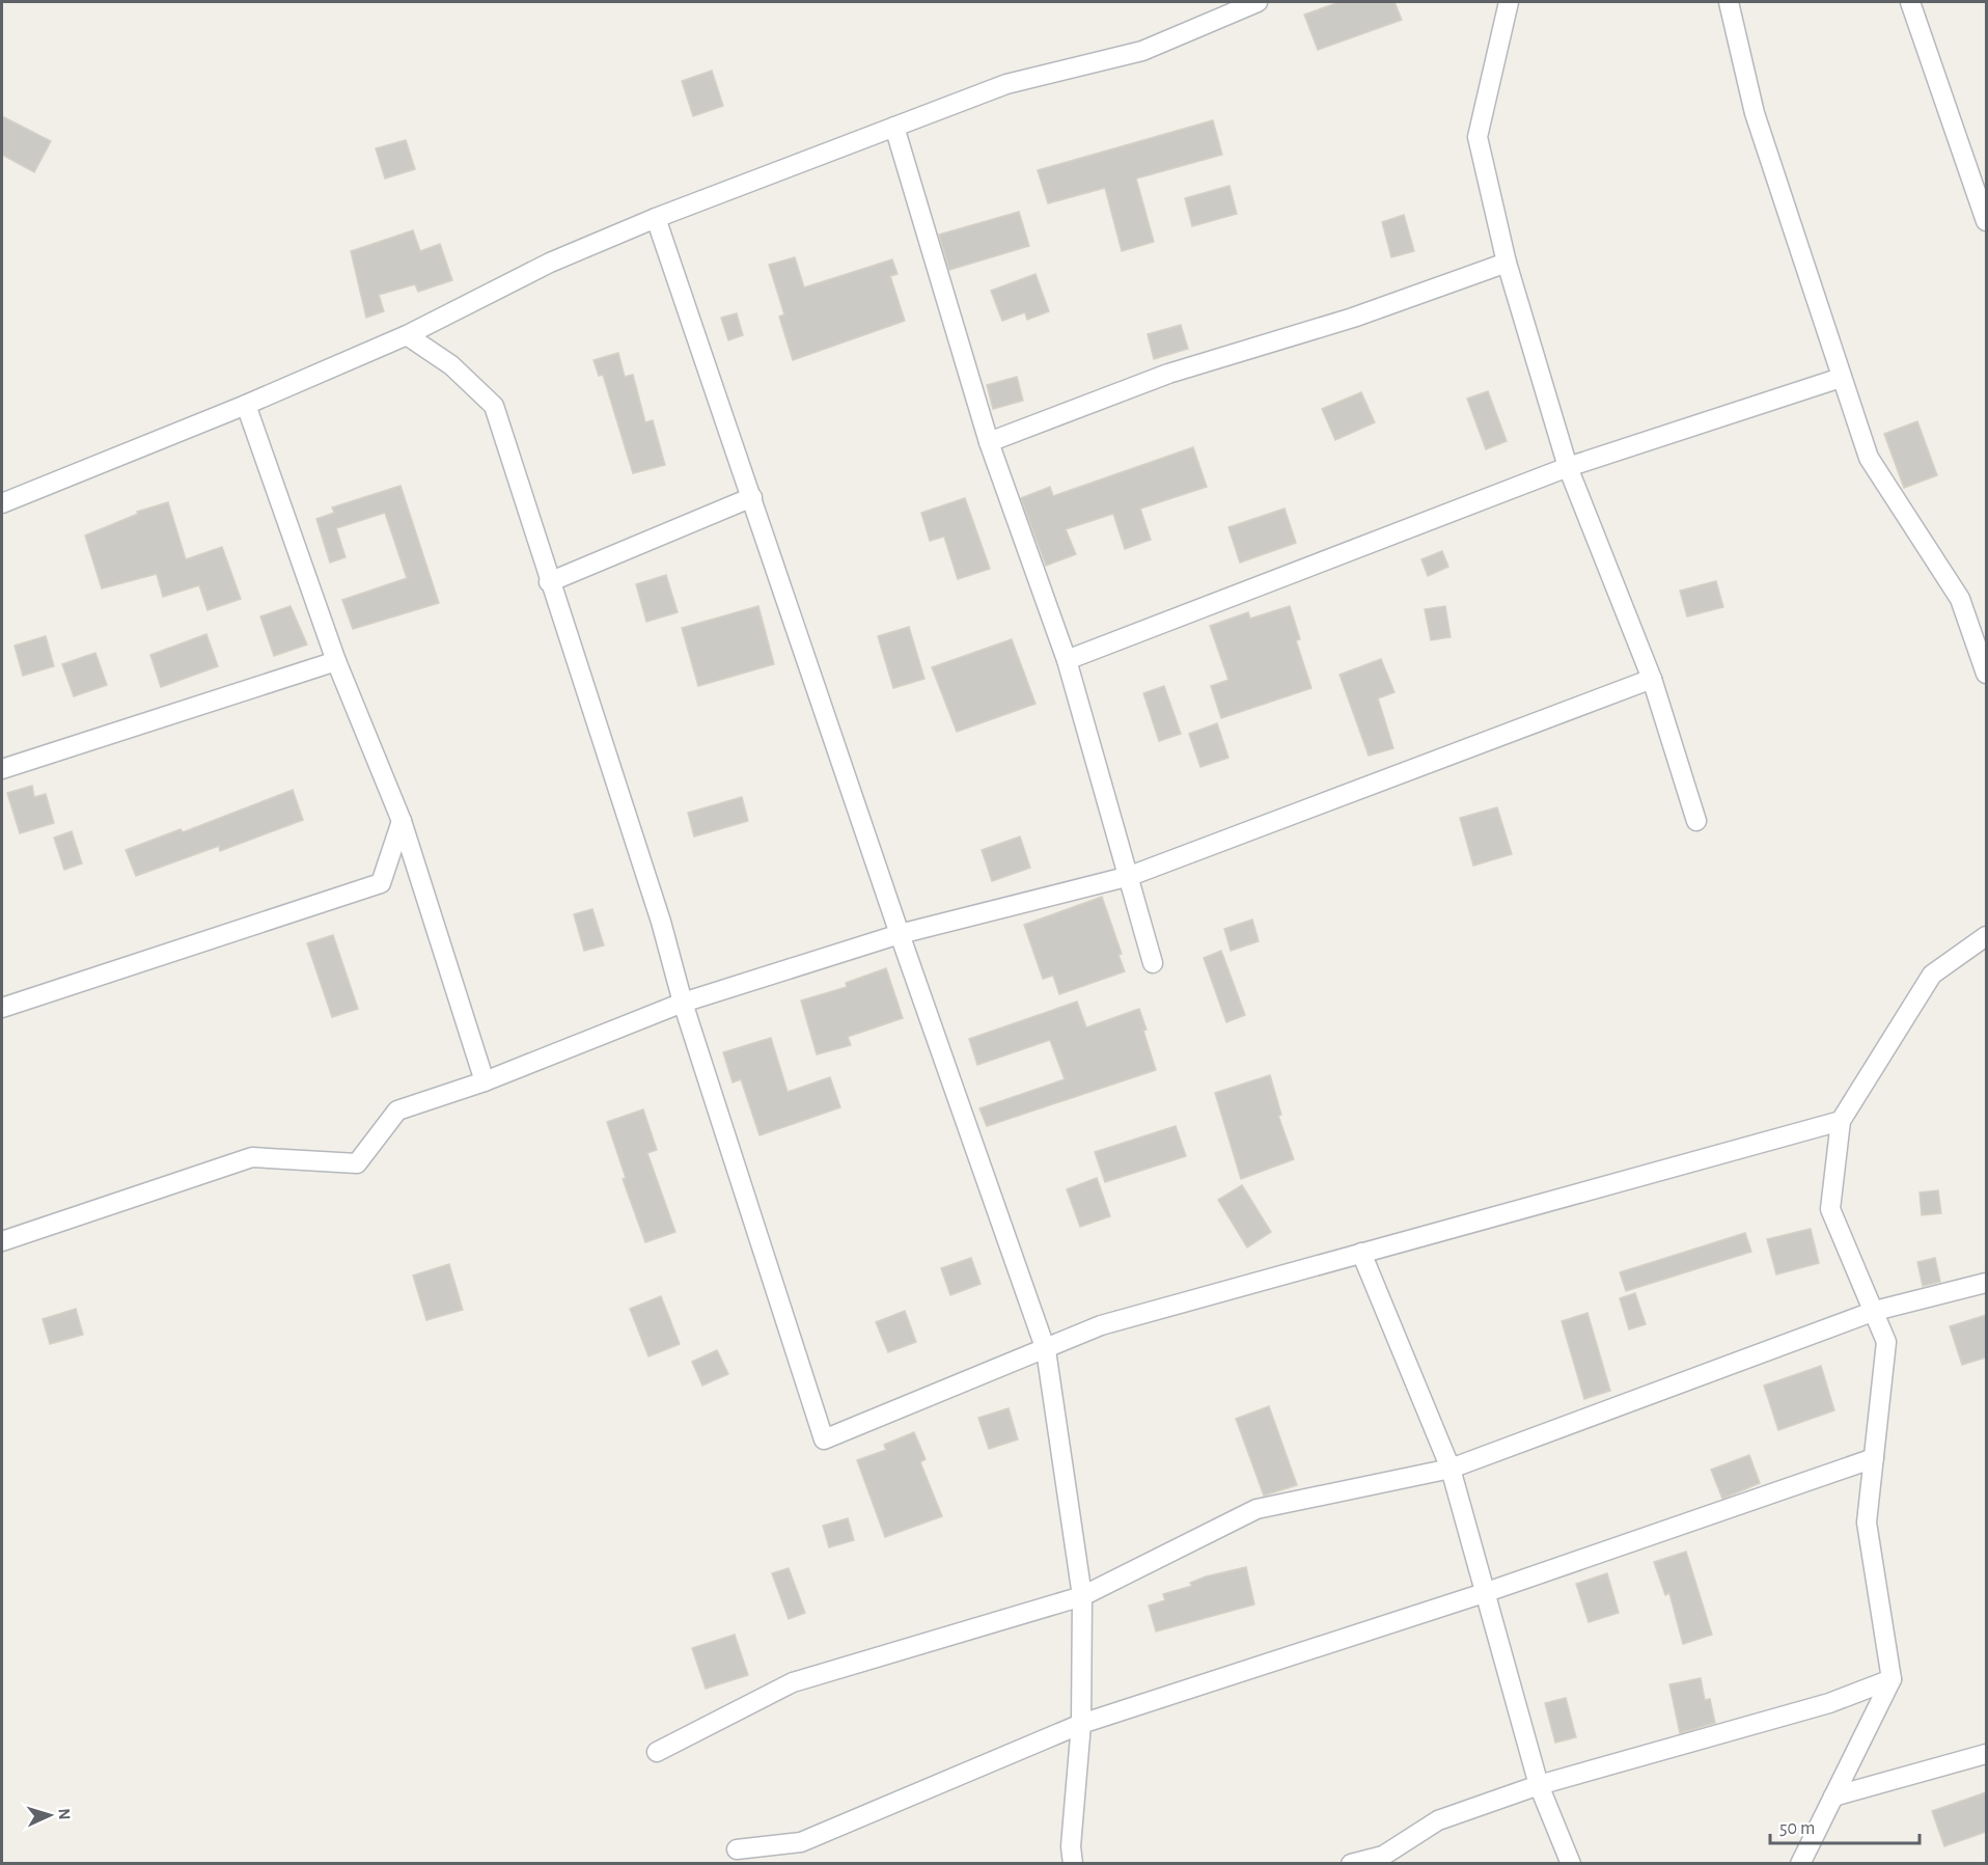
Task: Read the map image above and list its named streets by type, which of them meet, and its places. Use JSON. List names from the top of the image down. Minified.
{"scale_bar":"50 m","north":"right"}
